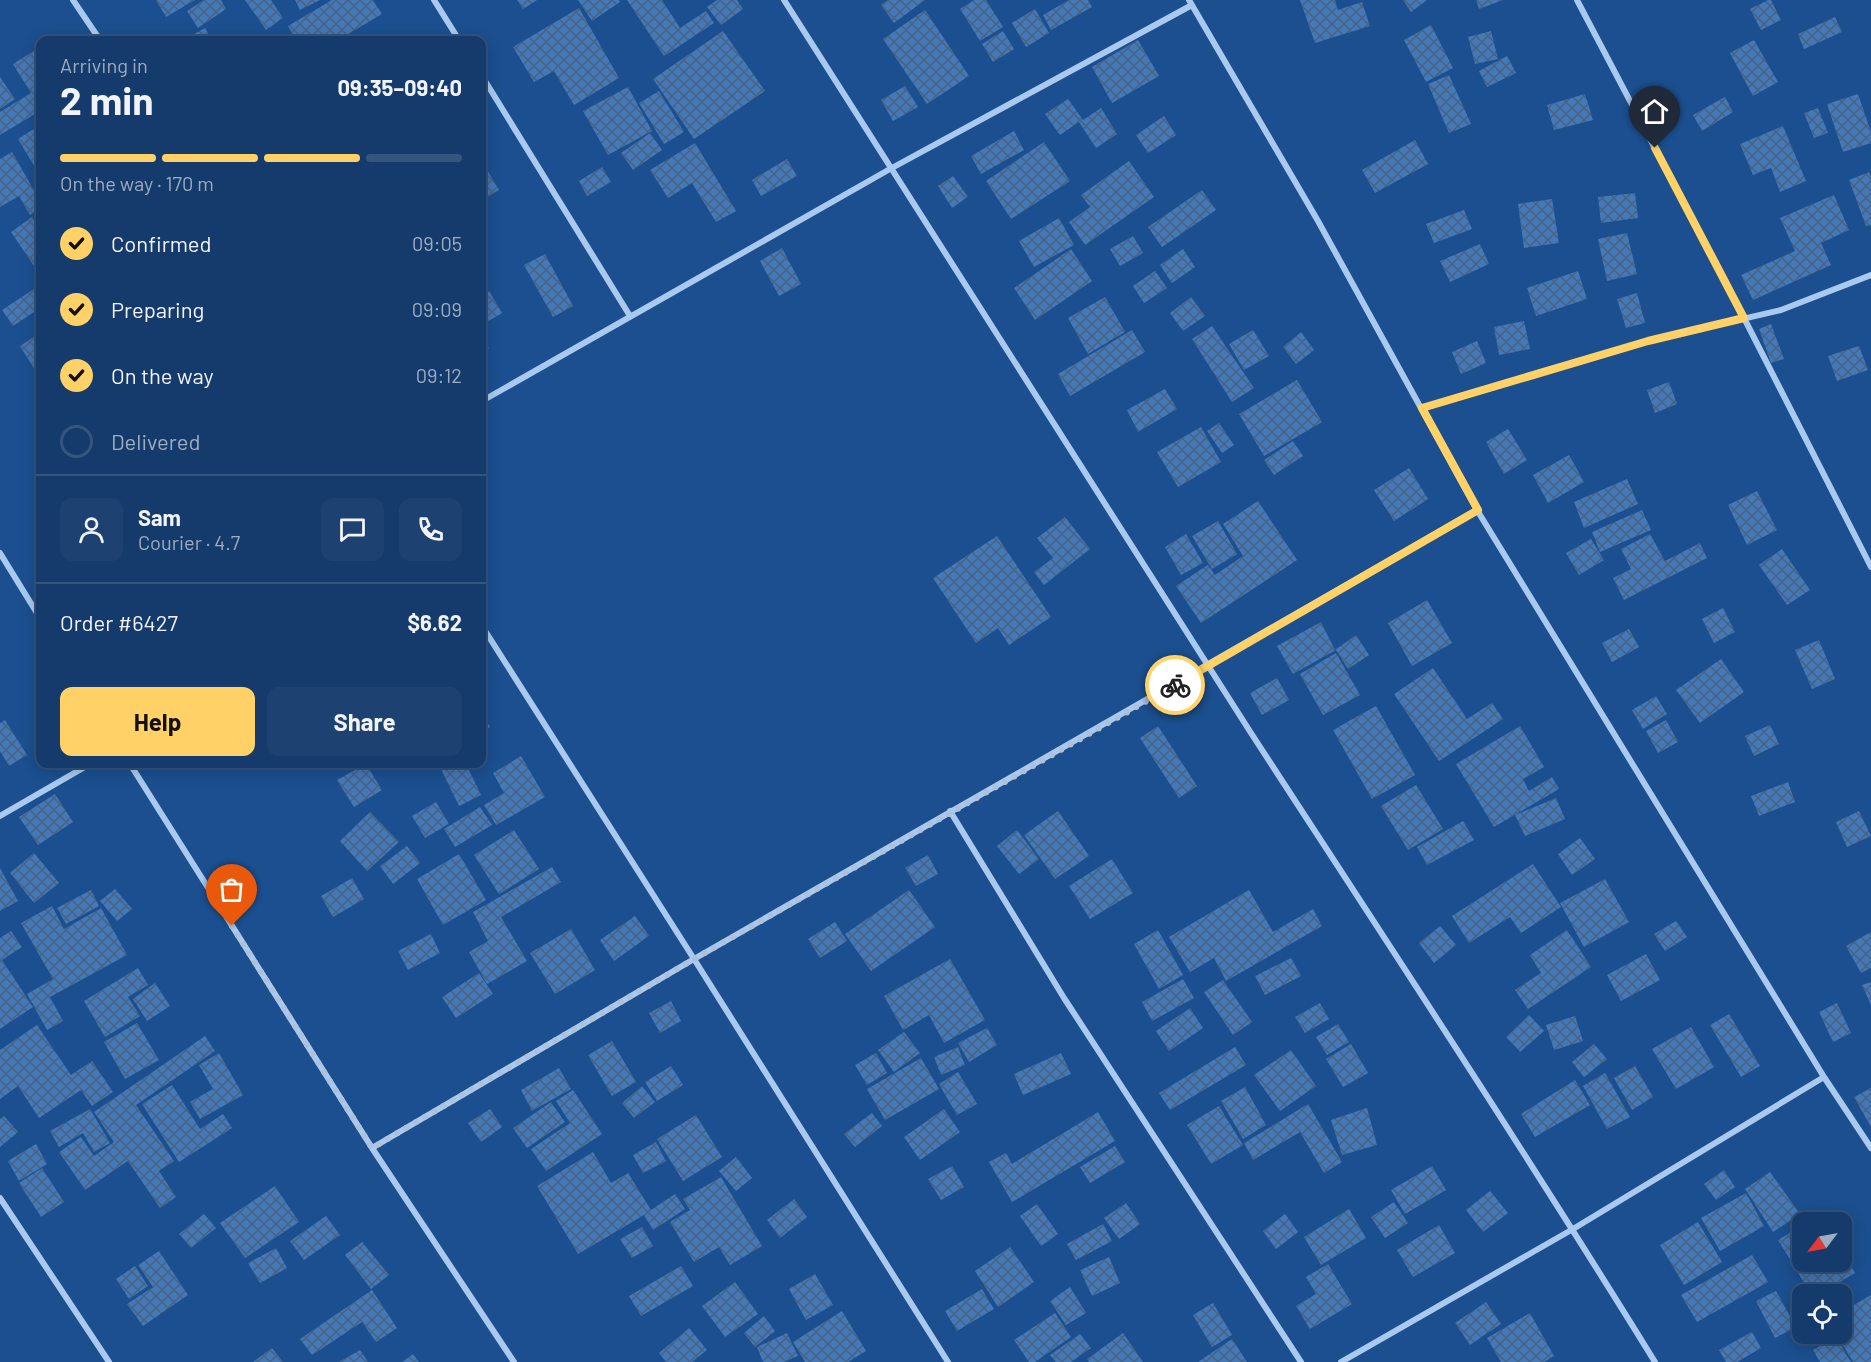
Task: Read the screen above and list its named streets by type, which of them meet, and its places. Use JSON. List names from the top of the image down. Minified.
{"north":"bottom left","page":{"heading":["2 min","Arriving in","09:35–09:40"],"panel":["Sam","Courier · 4.7","Order #6427","$6.62"],"bar":"On the way · 170 m","list":[["Confirmed","09:05"],["Preparing","09:09"],["On the way","09:12"],"Delivered"],"buttons":["Help","Share"]}}
